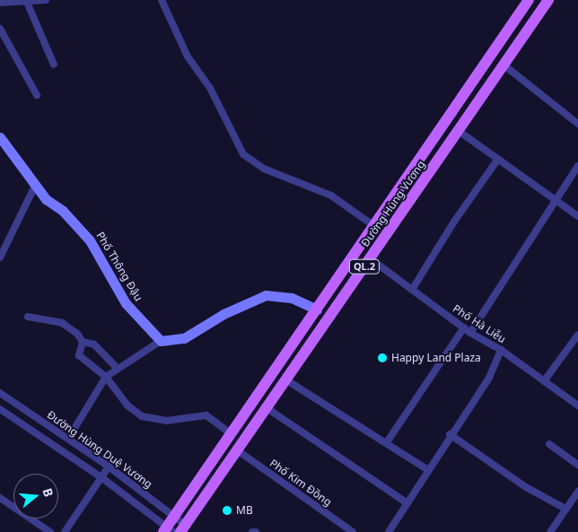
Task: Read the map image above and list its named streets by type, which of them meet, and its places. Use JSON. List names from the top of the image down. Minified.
{"streets":{"main road":["Đường Hùng Vương","QL.2"],"street":["Phố Thông Đậu","Phố Hà Liễu","Đường Hùng Duệ Vương","Phố Kim Đồng"]},"crossings":[["Đường Hùng Vương","Phố Hà Liễu"],["Đường Hùng Vương","Đường Hùng Duệ Vương"],["Đường Hùng Vương","Phố Kim Đồng"]],"places":["Happy Land Plaza","MB"],"north":"right"}
